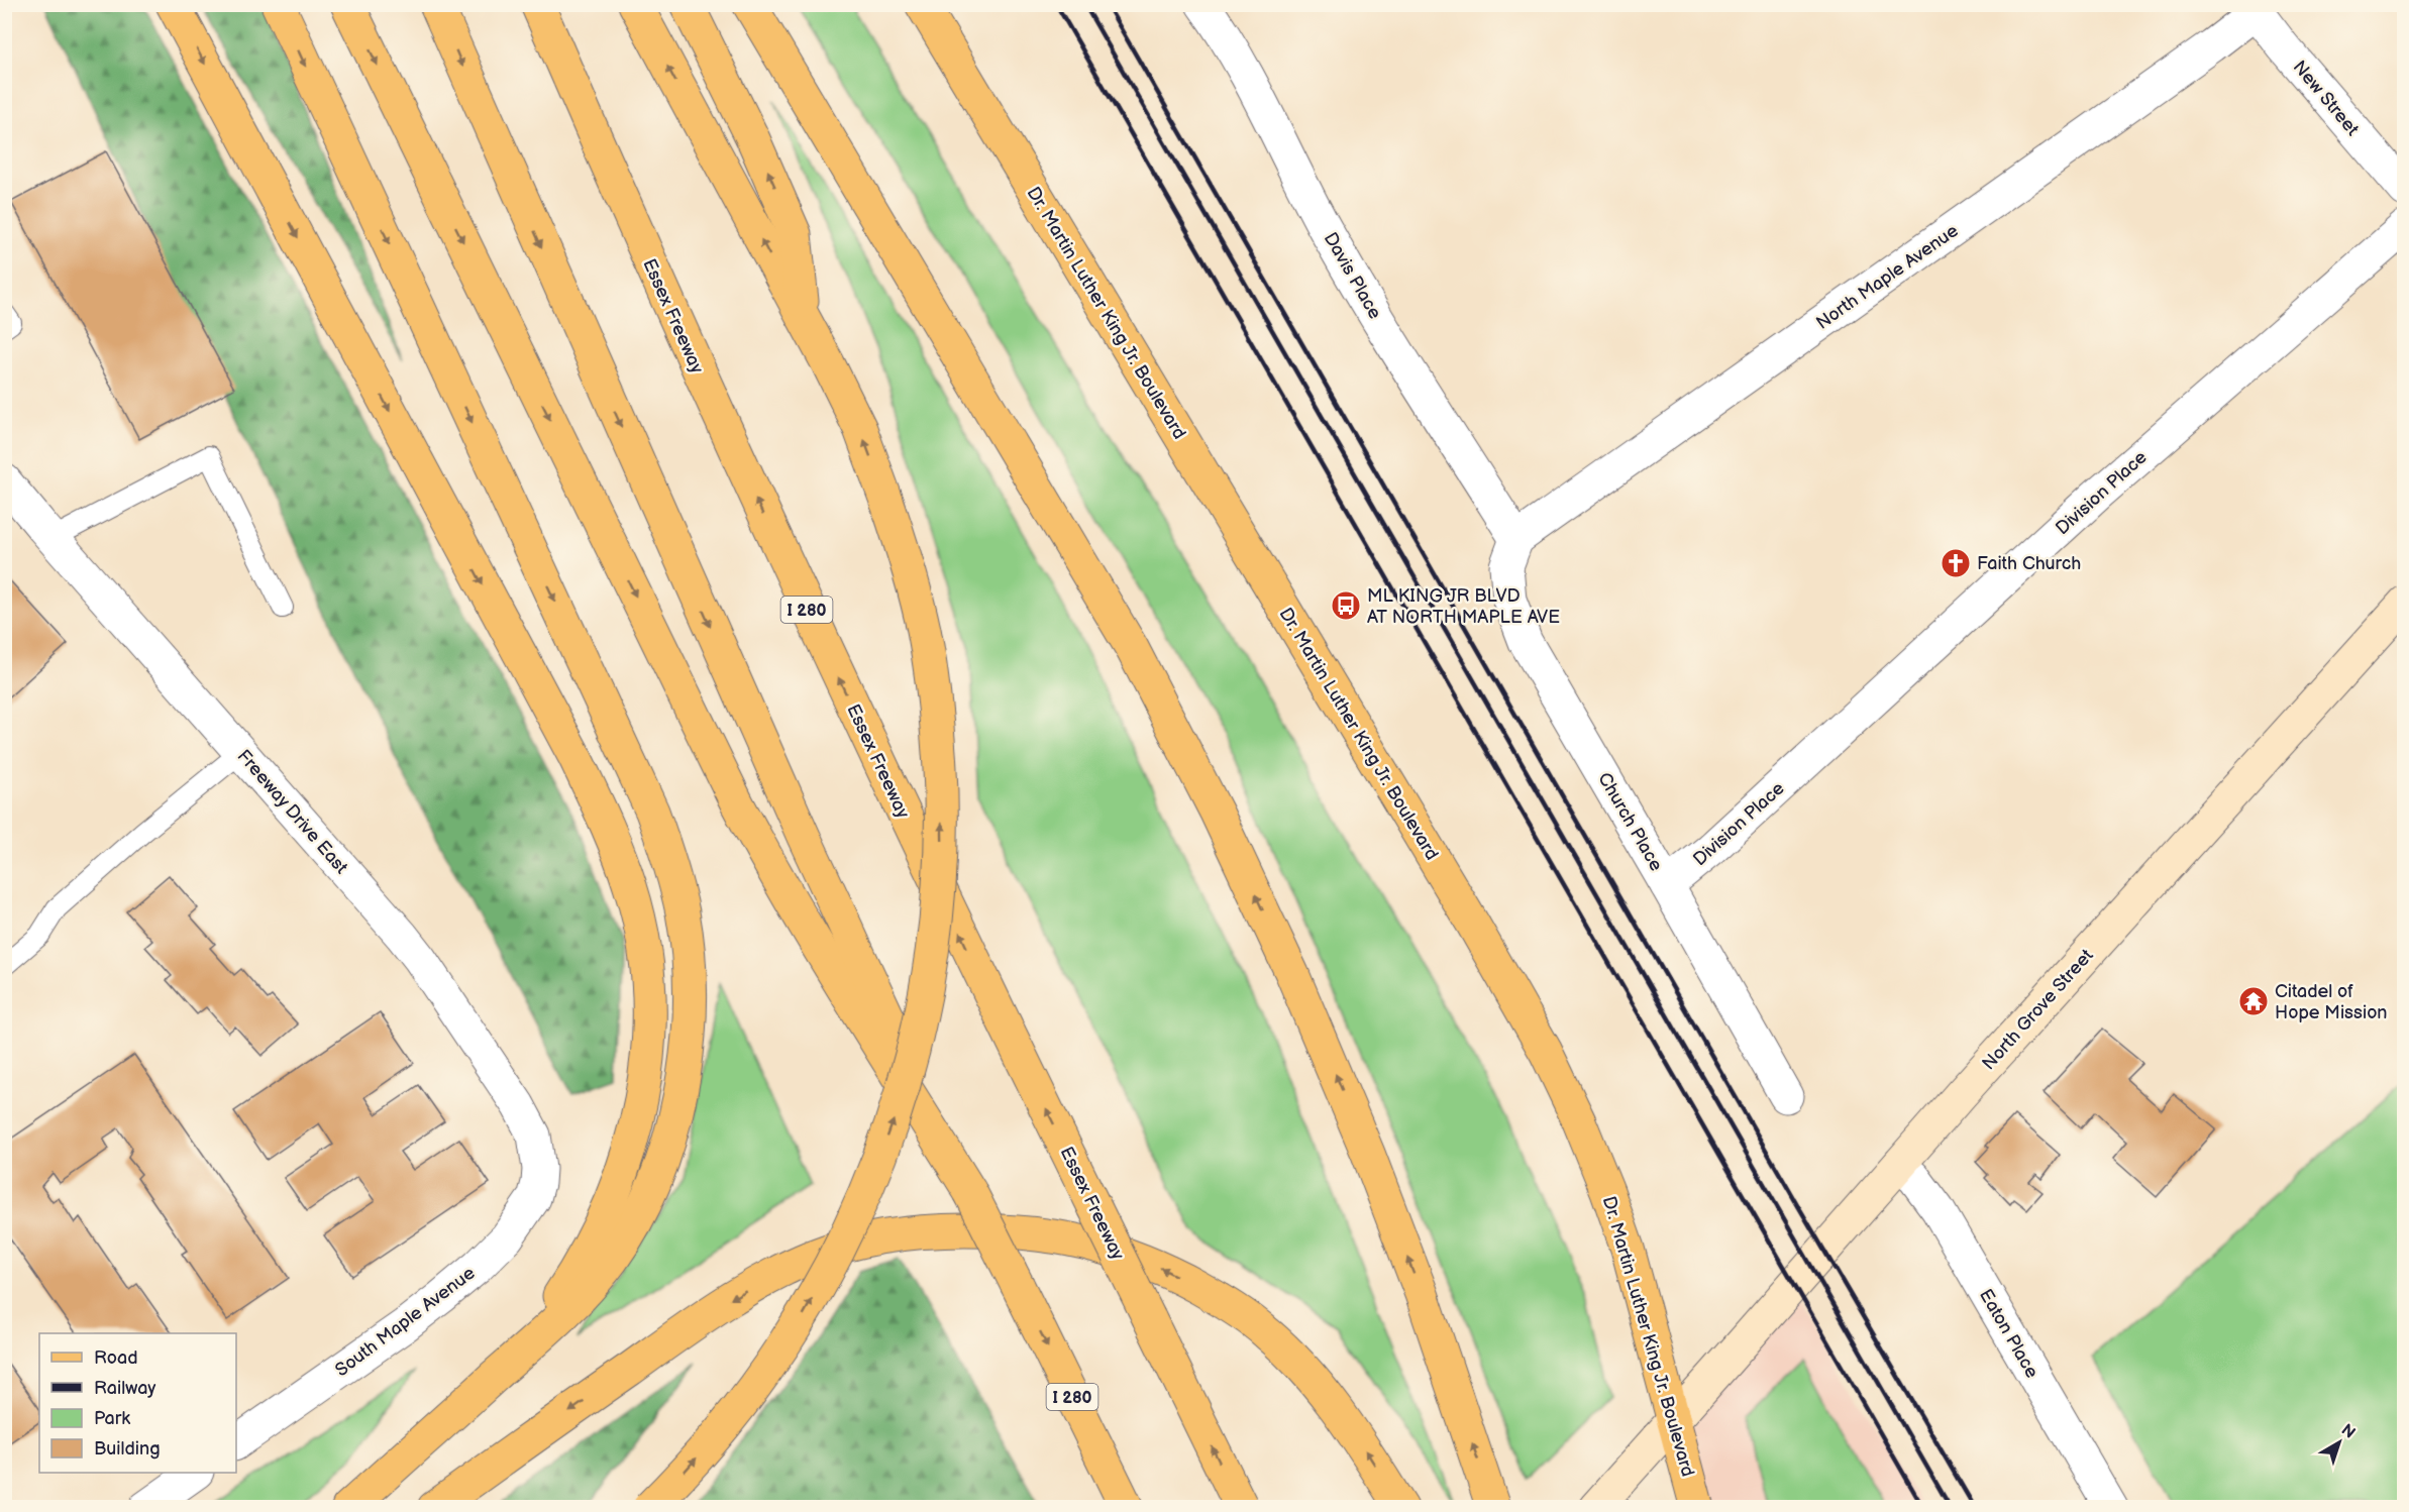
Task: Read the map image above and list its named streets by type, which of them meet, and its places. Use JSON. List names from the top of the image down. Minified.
{"streets":{"main road":["Dr. Martin Luther King Jr. Boulevard","Essex Freeway","I 280","North Grove Street"],"street":["New Street","Davis Place","North Maple Avenue","Division Place","Freeway Drive East","Church Place","South Maple Avenue","Eaton Place"]},"crossings":[["New Street","North Maple Avenue"],["Davis Place","North Maple Avenue"],["Davis Place","Church Place"],["North Maple Avenue","Church Place"],["Dr. Martin Luther King Jr. Boulevard","North Grove Street"],["Division Place","Church Place"],["Freeway Drive East","South Maple Avenue"],["North Grove Street","Eaton Place"]],"places":{"church":["Faith Church"],"bus stop":["ML KING JR BLVD AT NORTH MAPLE AVE"],"temple":["Citadel of Hope Mission"]},"legend":["Road","Railway","Park","Building"],"north":"top right"}
